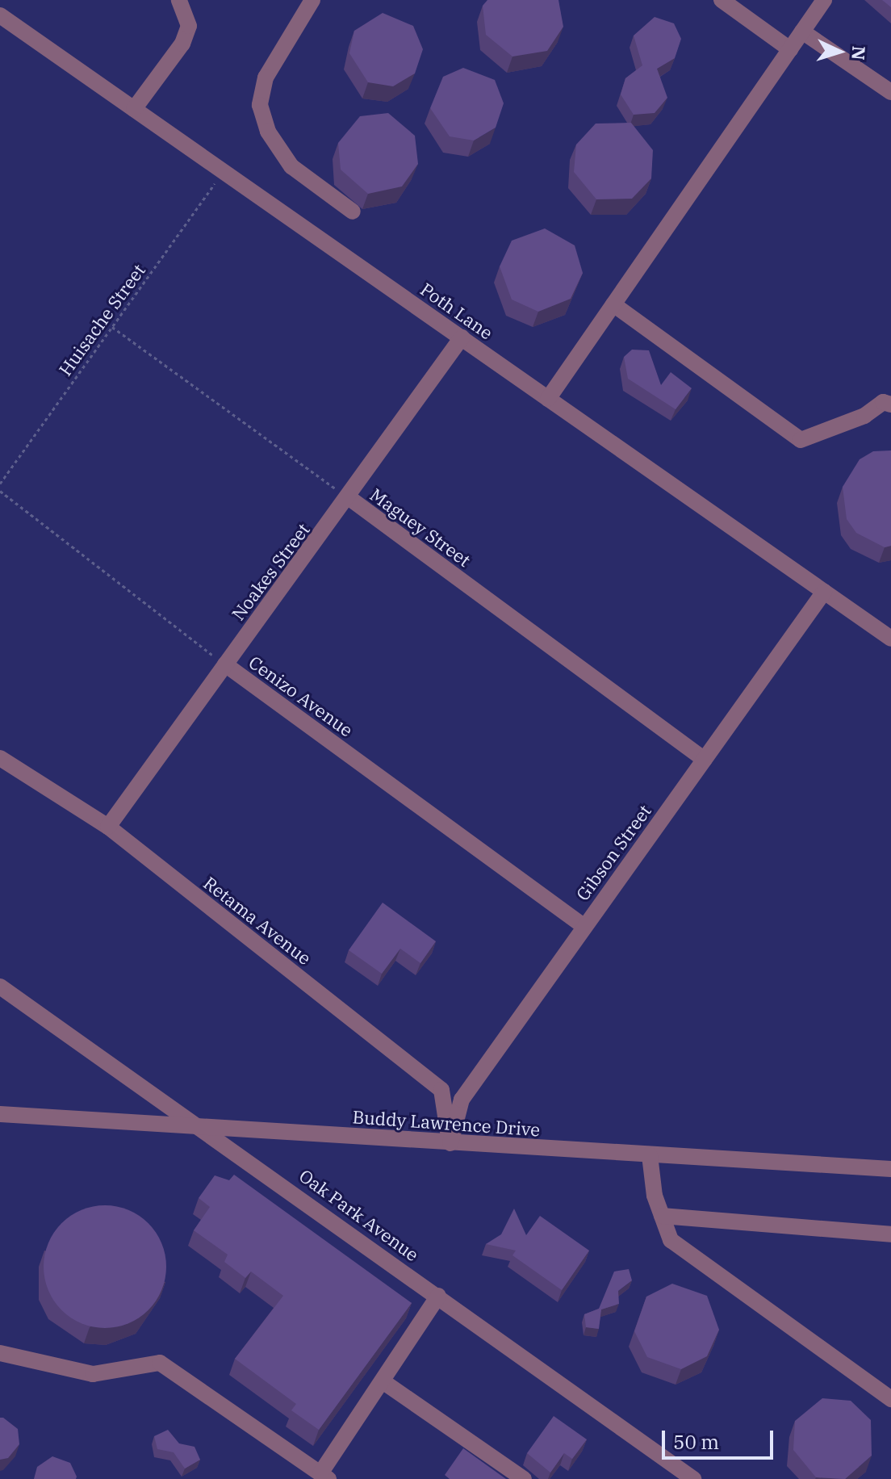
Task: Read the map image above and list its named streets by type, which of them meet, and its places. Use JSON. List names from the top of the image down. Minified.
{"streets":{"street":["Poth Lane","Maguey Street","Noakes Street","Cenizo Avenue","Gibson Street","Retama Avenue","Buddy Lawrence Drive","Oak Park Avenue"],"path":["Huisache Street"]},"crossings":[["Poth Lane","Huisache Street"],["Poth Lane","Noakes Street"],["Poth Lane","Gibson Street"],["Huisache Street","Maguey Street"],["Maguey Street","Noakes Street"],["Maguey Street","Gibson Street"],["Noakes Street","Cenizo Avenue"],["Noakes Street","Retama Avenue"],["Cenizo Avenue","Gibson Street"],["Gibson Street","Retama Avenue"],["Gibson Street","Buddy Lawrence Drive"],["Retama Avenue","Buddy Lawrence Drive"],["Buddy Lawrence Drive","Oak Park Avenue"]],"scale_bar":"50 m","north":"right"}
